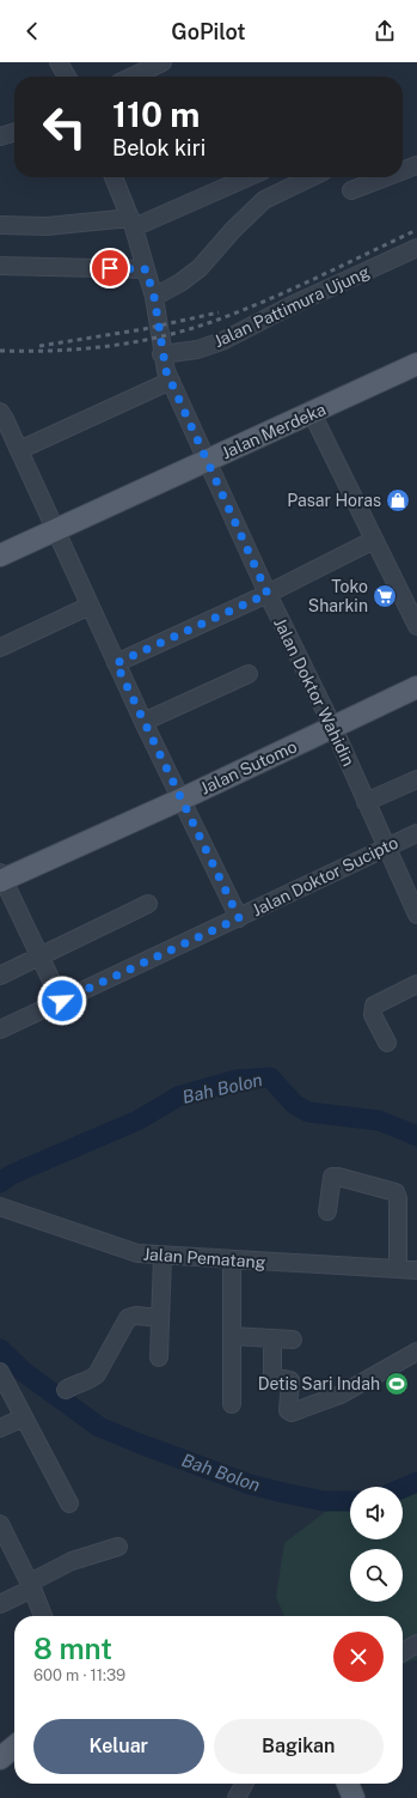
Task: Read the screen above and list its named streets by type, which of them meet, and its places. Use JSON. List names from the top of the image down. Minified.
{"streets":{"main road":["Jalan Merdeka","Jalan Sutomo"],"street":["Jalan Pattimura Ujung","Jalan Doktor Wahidin","Jalan Doktor Sucipto","Jalan Pematang"]},"crossings":[["Jalan Pattimura Ujung","Jalan Doktor Wahidin"],["Jalan Merdeka","Jalan Doktor Wahidin"],["Jalan Doktor Wahidin","Jalan Sutomo"],["Jalan Doktor Wahidin","Jalan Doktor Sucipto"]],"water":["Bah Bolon"],"places":{"shop":["Pasar Horas"],"supermarket":["Toko Sharkin"],"sports":["Detis Sari Indah"]},"page":{"header":"GoPilot","turn":["110 m","Belok kiri"],"heading":["8 mnt","600 m · 11:39"],"buttons":["Keluar","Bagikan"]}}
